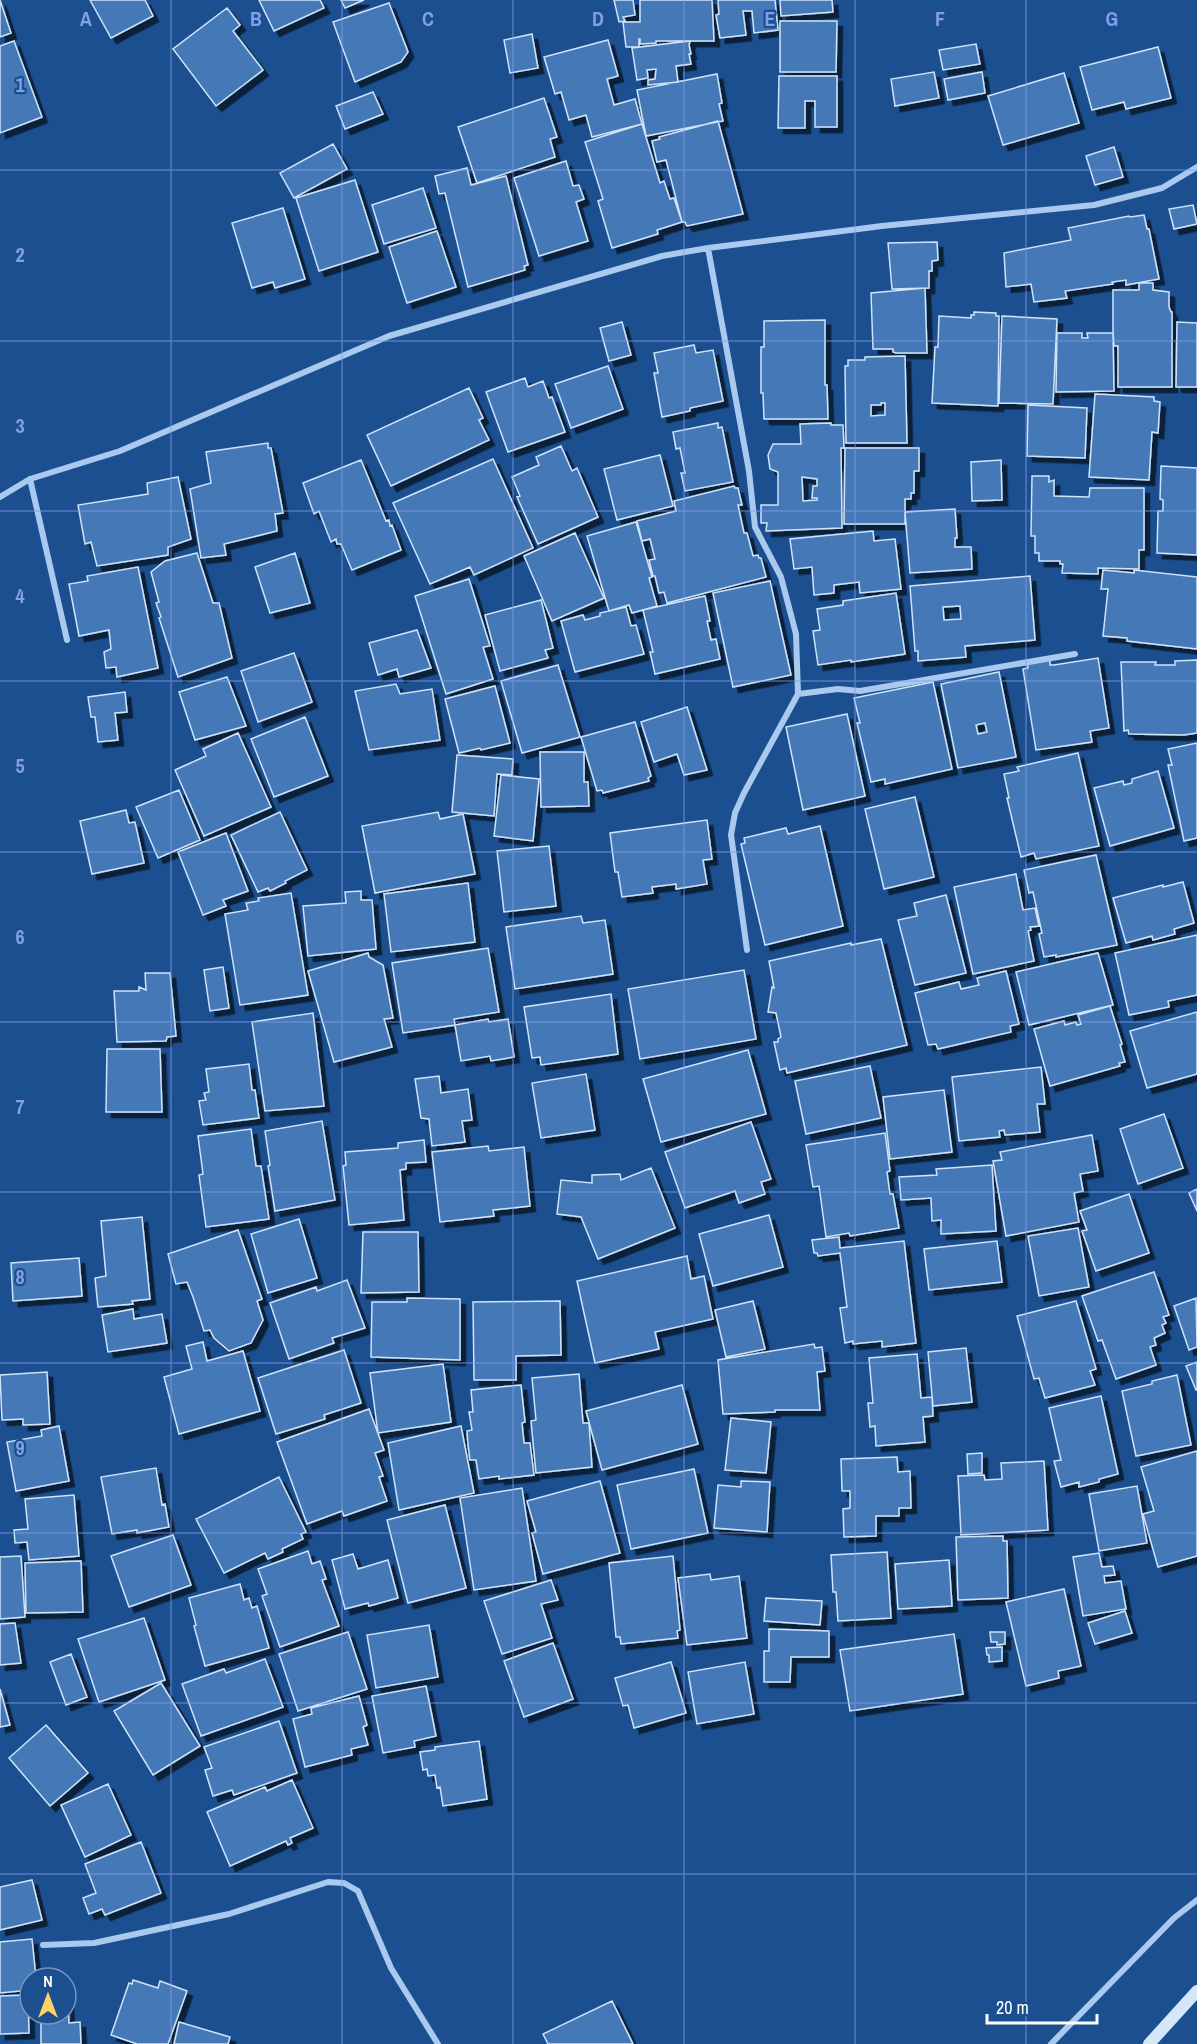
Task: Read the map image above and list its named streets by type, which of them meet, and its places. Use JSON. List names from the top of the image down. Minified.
{"scale_bar":"20 m","north":"top","grid":{"columns":["A","B","C","D","E","F","G"],"rows":["1","2","3","4","5","6","7","8","9"]}}
